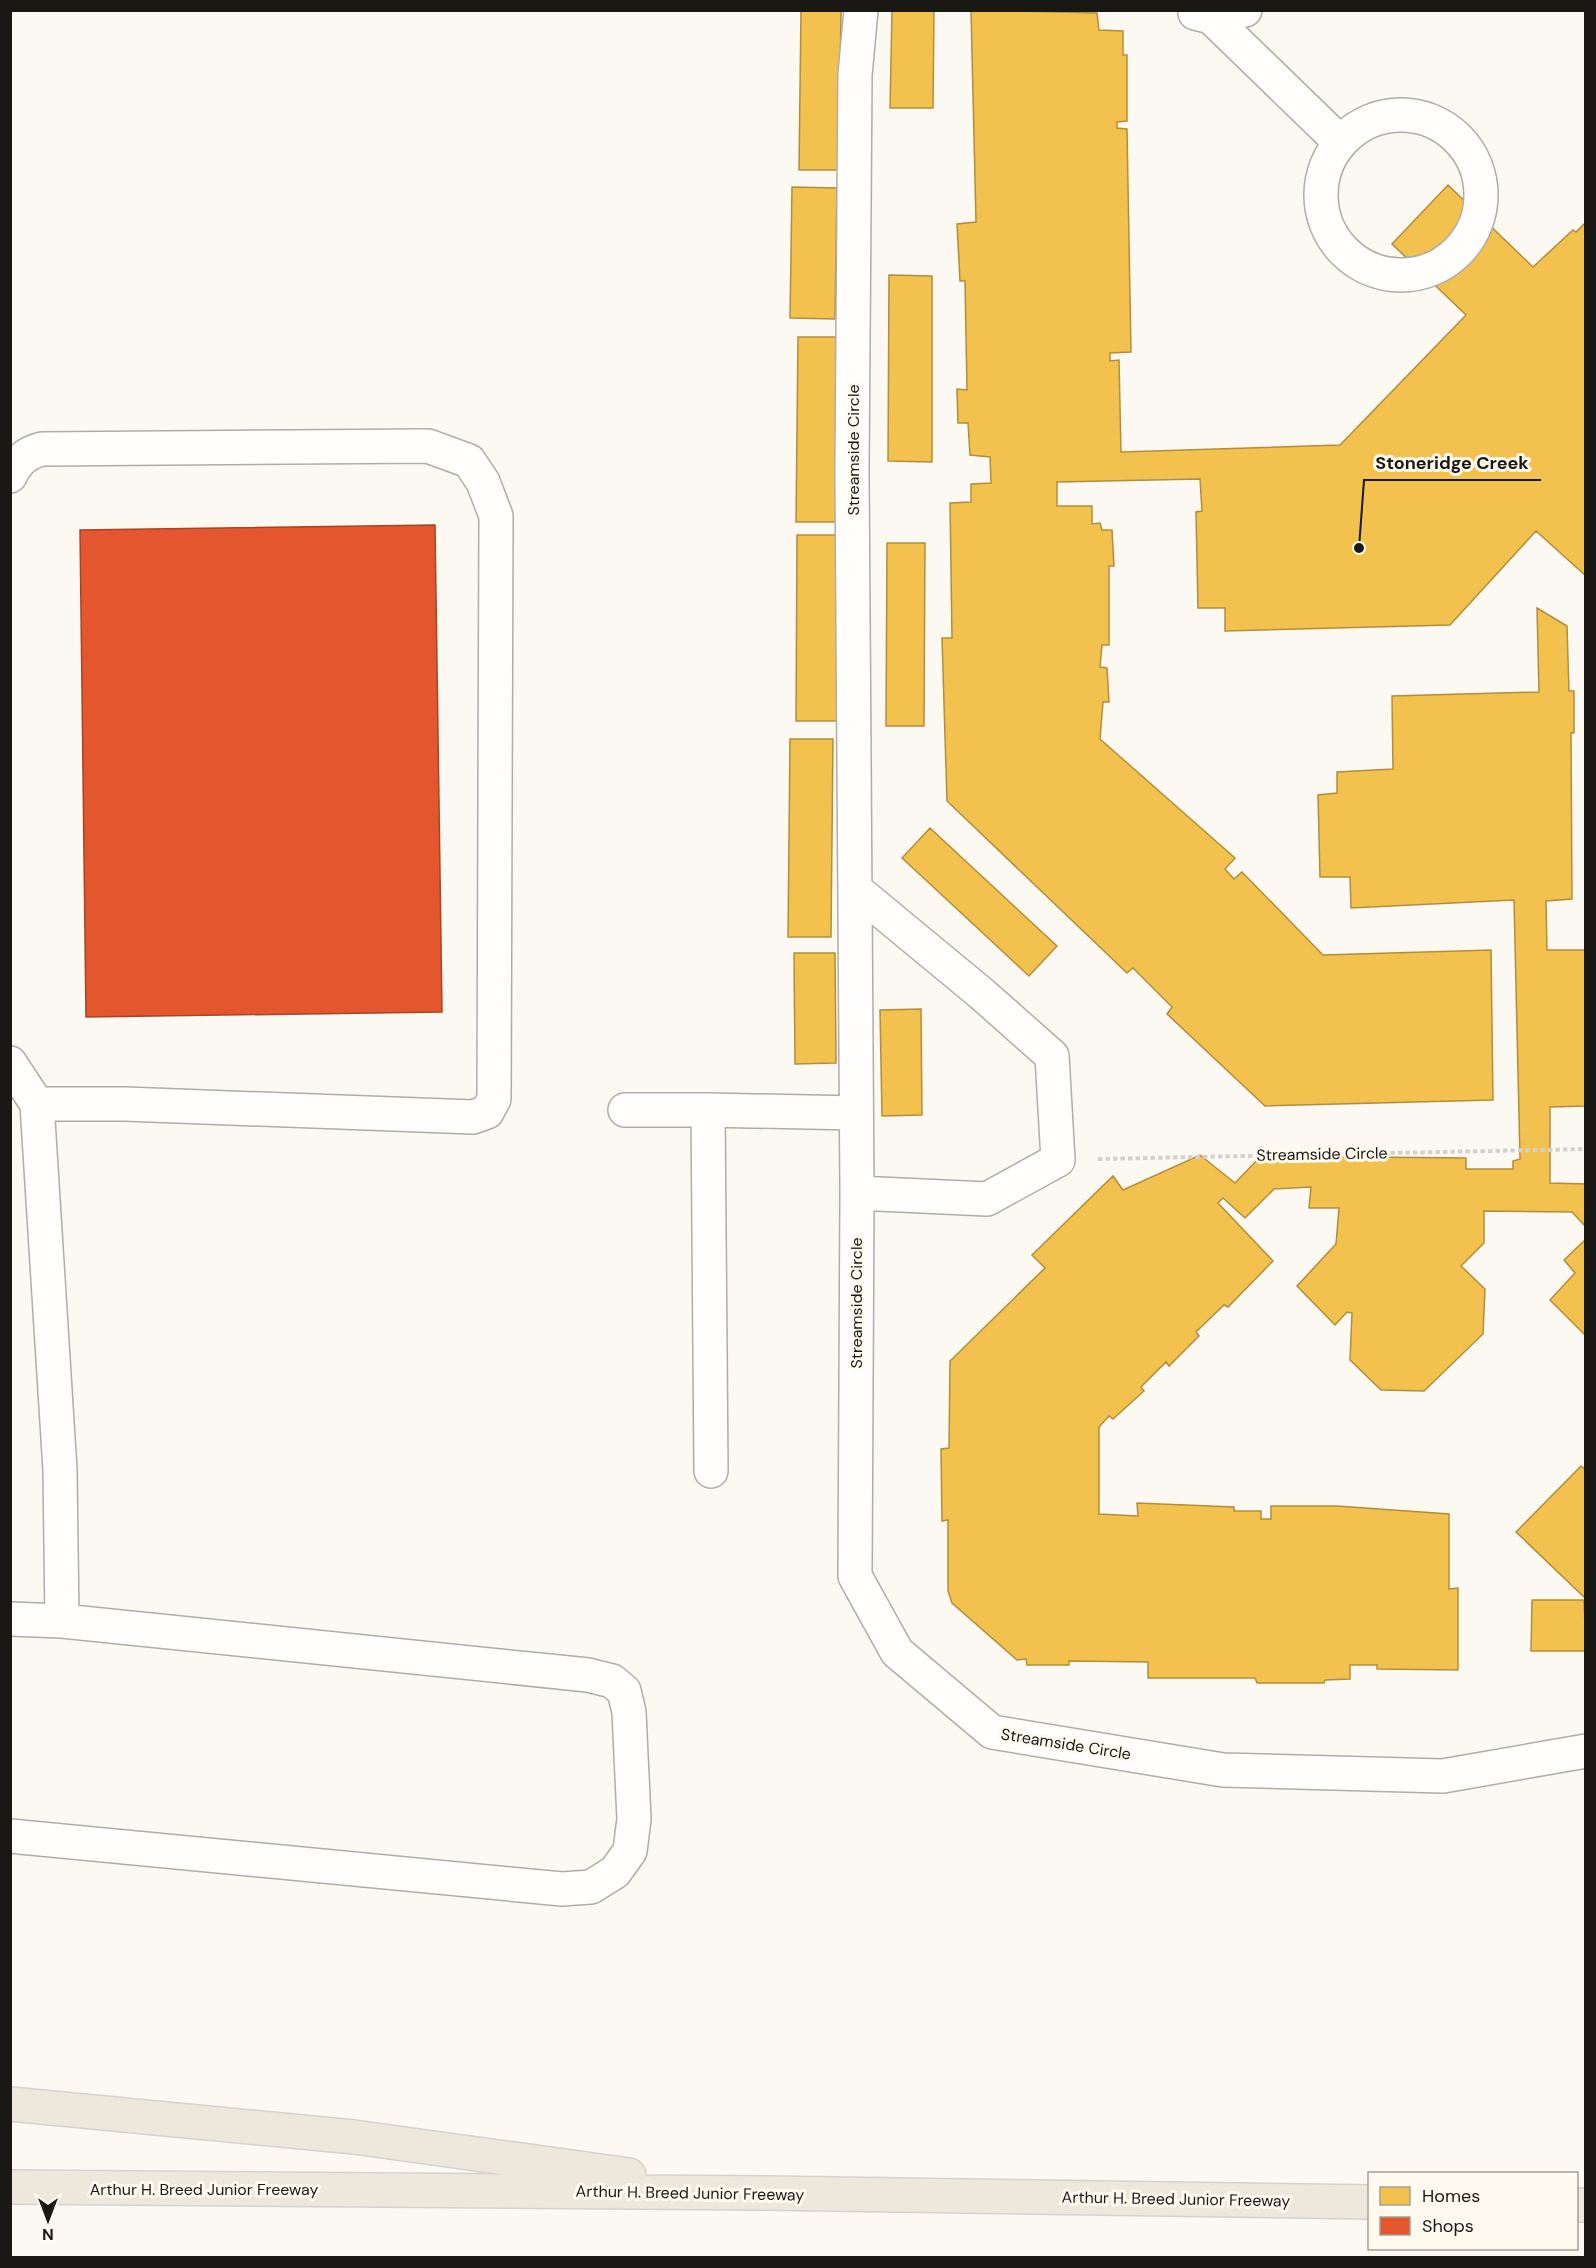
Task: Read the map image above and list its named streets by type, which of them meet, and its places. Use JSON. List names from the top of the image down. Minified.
{"streets":{"highway":["Arthur H. Breed Junior Freeway"],"street":["Streamside Circle"]},"places":["Stoneridge Creek"],"legend":["Homes","Shops"],"north":"bottom"}
